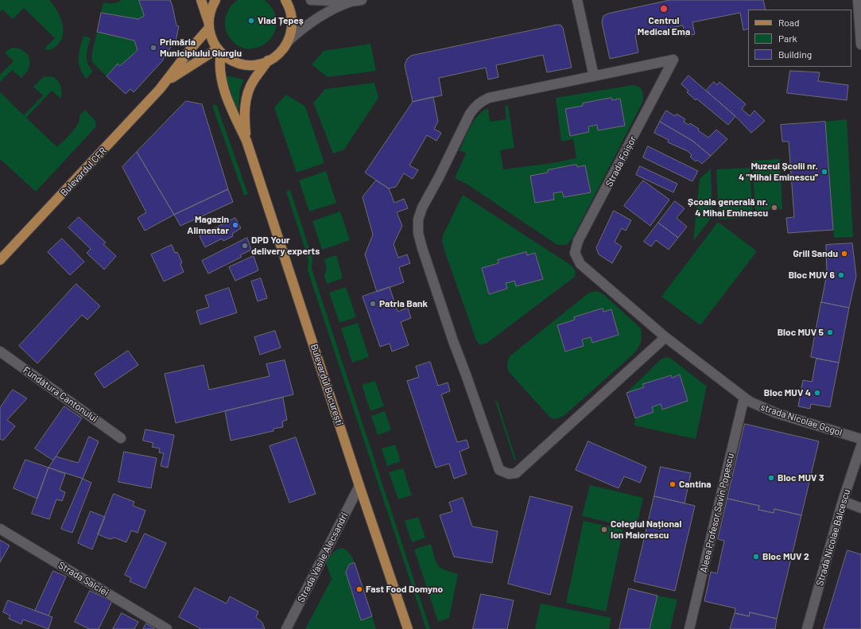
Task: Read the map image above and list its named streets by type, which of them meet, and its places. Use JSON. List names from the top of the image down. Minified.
{"streets":{"main road":["Bulevardul CFR","Bulevardul București"],"street":["Strada Foișor","Fundătura Cantonului","strada Nicolae Gogol","Aleea Profesor Savin Popescu","Strada Nicolae Bălcescu","Strada Vasile Alecsandri","Strada Salciei"]},"crossings":[["Strada Foișor","strada Nicolae Gogol"],["Bulevardul CFR","Bulevardul București"],["Bulevardul București","Strada Vasile Alecsandri"],["strada Nicolae Gogol","Aleea Profesor Savin Popescu"]],"places":["Centrul Medical Ema","Vlad Țepeș","Primăria Municipiului Giurgiu","Muzeul Școlii nr. 4 \"Mihai Eminescu''","Școala generală nr. 4 Mihai Eminescu","Magazin Alimentar","DPD Your delivery experts","Grill Sandu","Bloc MUV 6","Patria Bank","Bloc MUV 5","Bloc MUV 4","Bloc MUV 3","Cantina","Colegiul Național Ion Maiorescu","Bloc MUV 2","Fast Food Domyno"],"legend":["Road","Park","Building"]}
